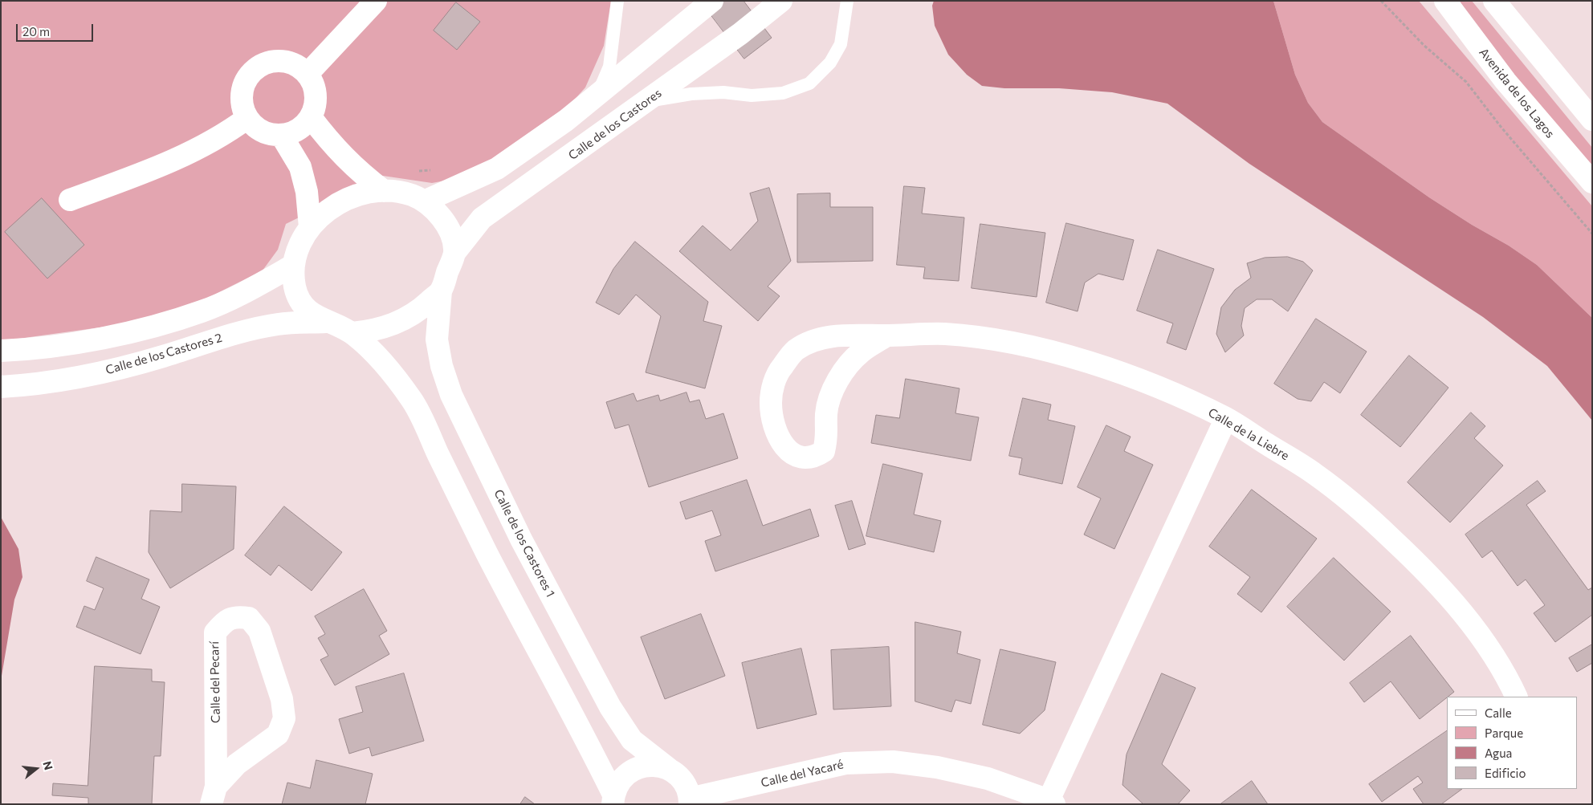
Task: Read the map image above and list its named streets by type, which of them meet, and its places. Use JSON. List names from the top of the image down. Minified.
{"streets":{"street":["Avenida de los Lagos","Calle de los Castores","Calle de los Castores 2","Calle de la Liebre","Calle de los Castores 1","Calle del Pecarí","Calle del Yacaré"]},"crossings":[["Calle de los Castores 1","Calle del Yacaré"]],"legend":["Calle","Parque","Agua","Edificio"],"scale_bar":"20 m","north":"right"}
